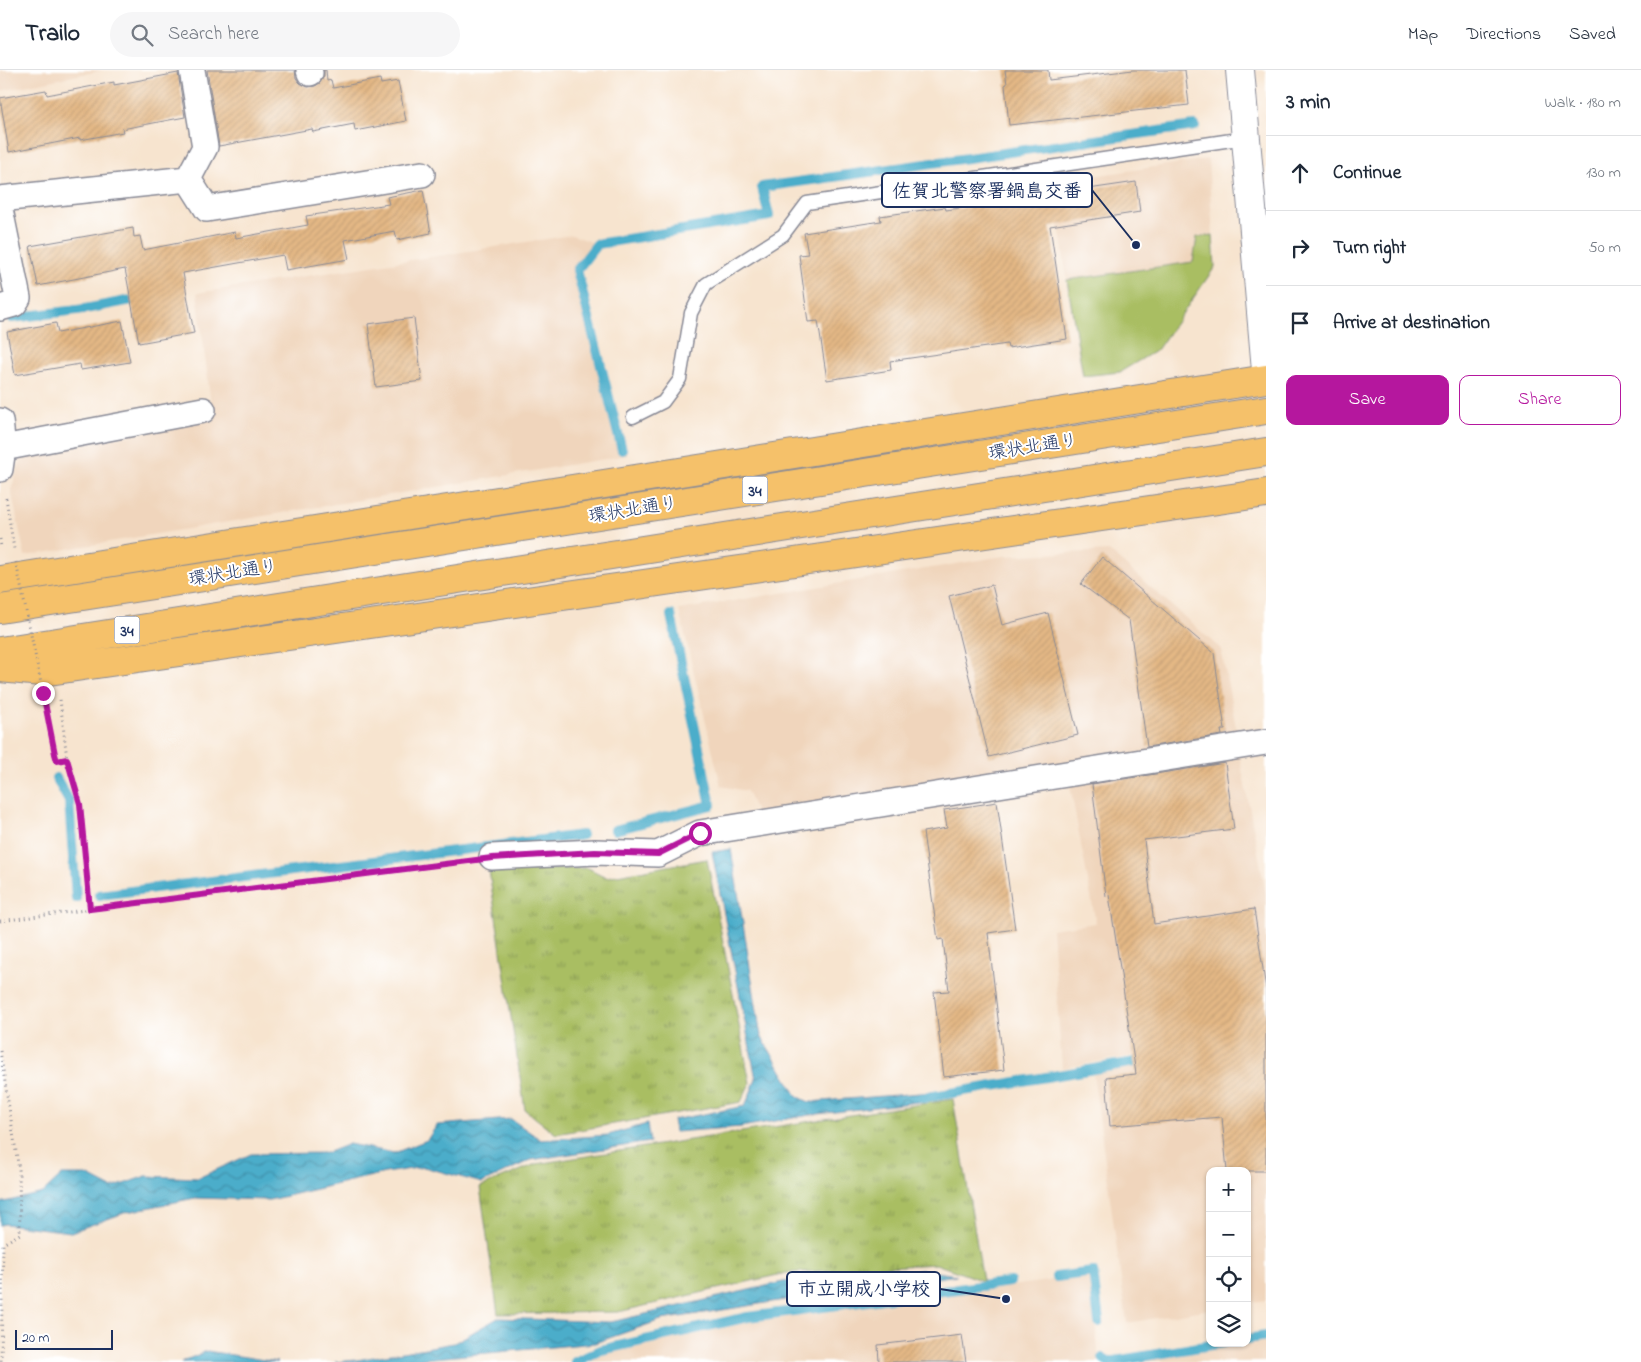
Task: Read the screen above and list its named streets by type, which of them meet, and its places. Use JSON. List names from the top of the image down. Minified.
{"streets":{"highway":["環状北通り","34"]},"places":["佐賀北警察署鍋島交番","市立開成小学校"],"scale_bar":"20 m","page":{"header":"Trailo","search":"Search here","nav":["Map","Directions","Saved"],"heading":["3 min","Walk · 180 m"],"list":[["Continue","130 m"],["Turn right","50 m"],"Arrive at destination"],"buttons":["Save","Share"],"map_buttons":["+","−"],"scale":"20 m"}}
